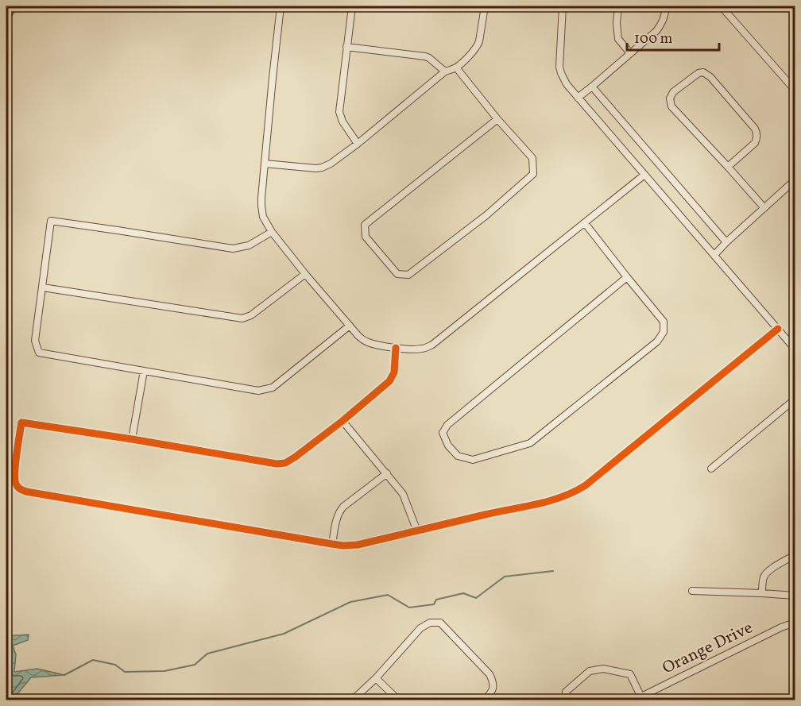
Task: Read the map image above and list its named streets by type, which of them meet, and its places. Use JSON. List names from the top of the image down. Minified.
{"streets":{"street":["Orange Drive"]},"scale_bar":"100 m"}
